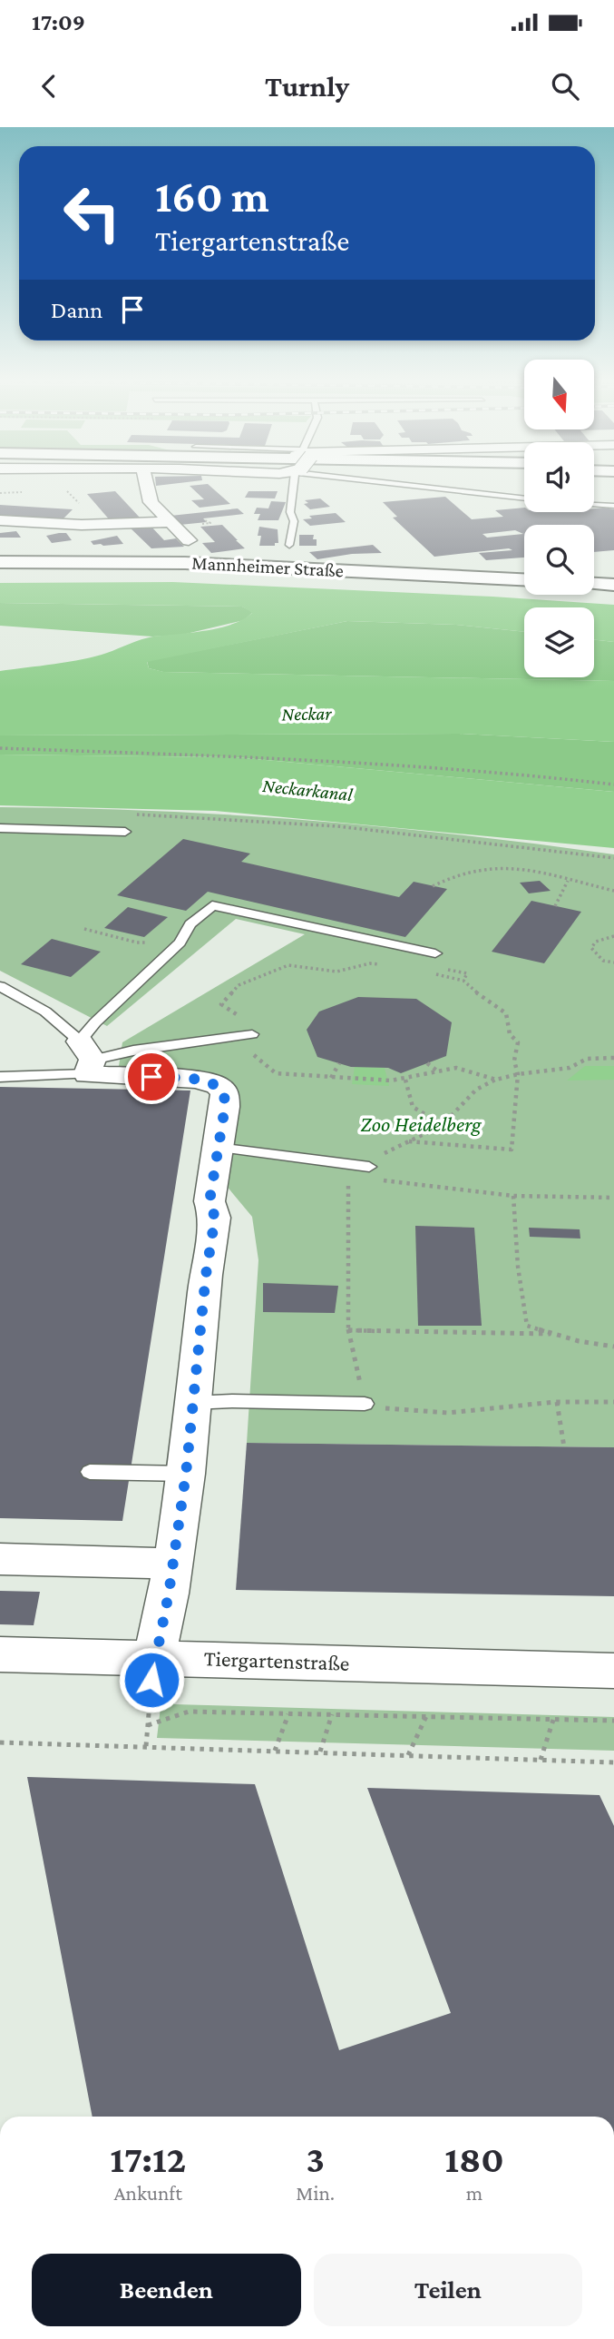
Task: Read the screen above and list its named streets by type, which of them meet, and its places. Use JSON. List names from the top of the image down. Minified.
{"streets":{"main road":["Mannheimer Straße"],"street":["Tiergartenstraße"]},"water":["Neckar","Neckarkanal"],"parks":["Zoo Heidelberg"],"north":"bottom","page":{"status":"17:09","header":"Turnly","turn":["160 m","Tiergartenstraße"],"then":"Dann","eta":["17:12","Ankunft","3","Min.","180","m"],"buttons":["Beenden","Teilen"]}}
